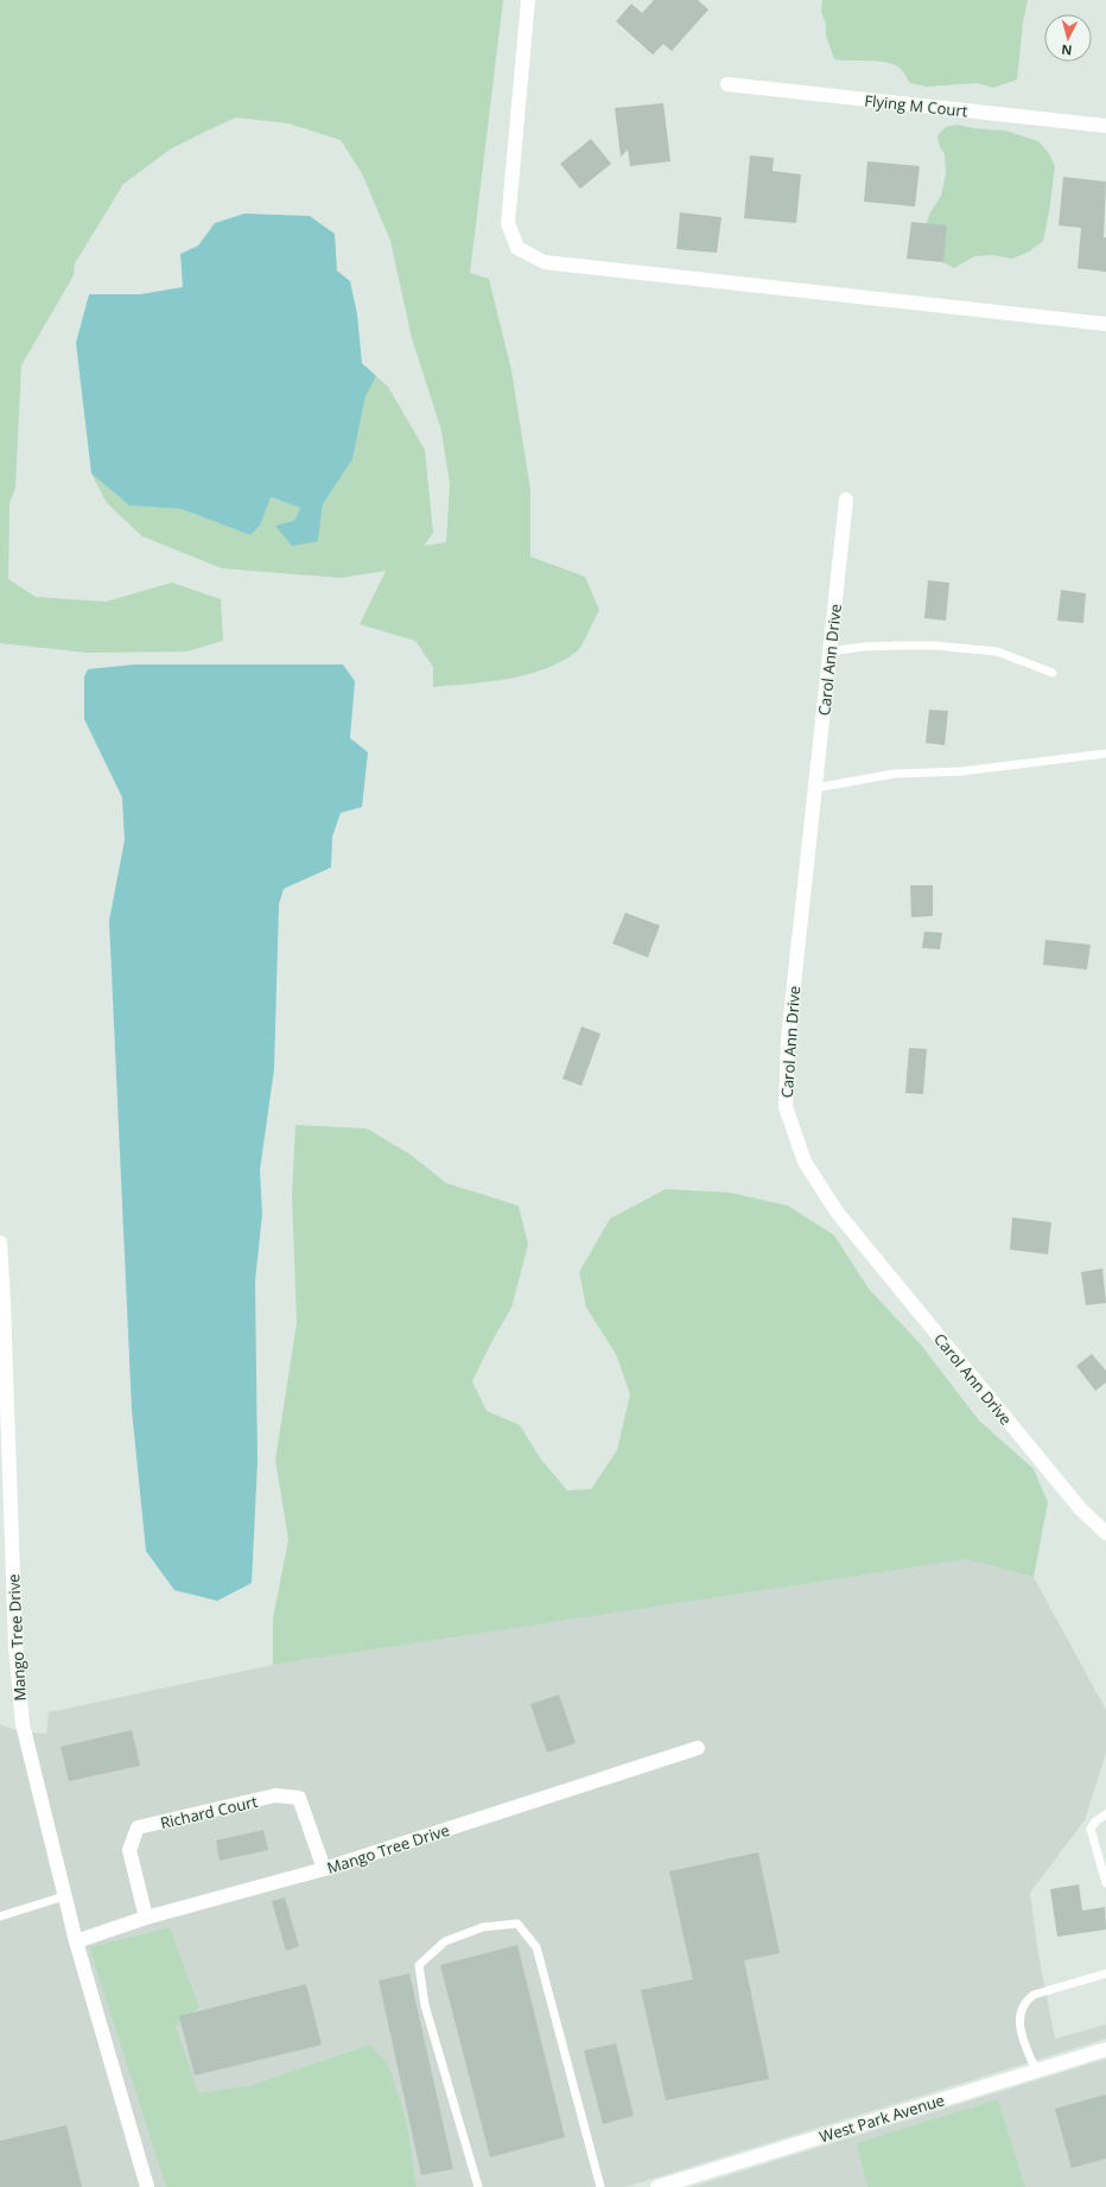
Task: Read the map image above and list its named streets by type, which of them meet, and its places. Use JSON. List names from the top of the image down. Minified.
{"streets":{"street":["Flying M Court","Carol Ann Drive","Mango Tree Drive","Richard Court","West Park Avenue"]},"crossings":[["Mango Tree Drive","Richard Court"]],"north":"bottom"}
